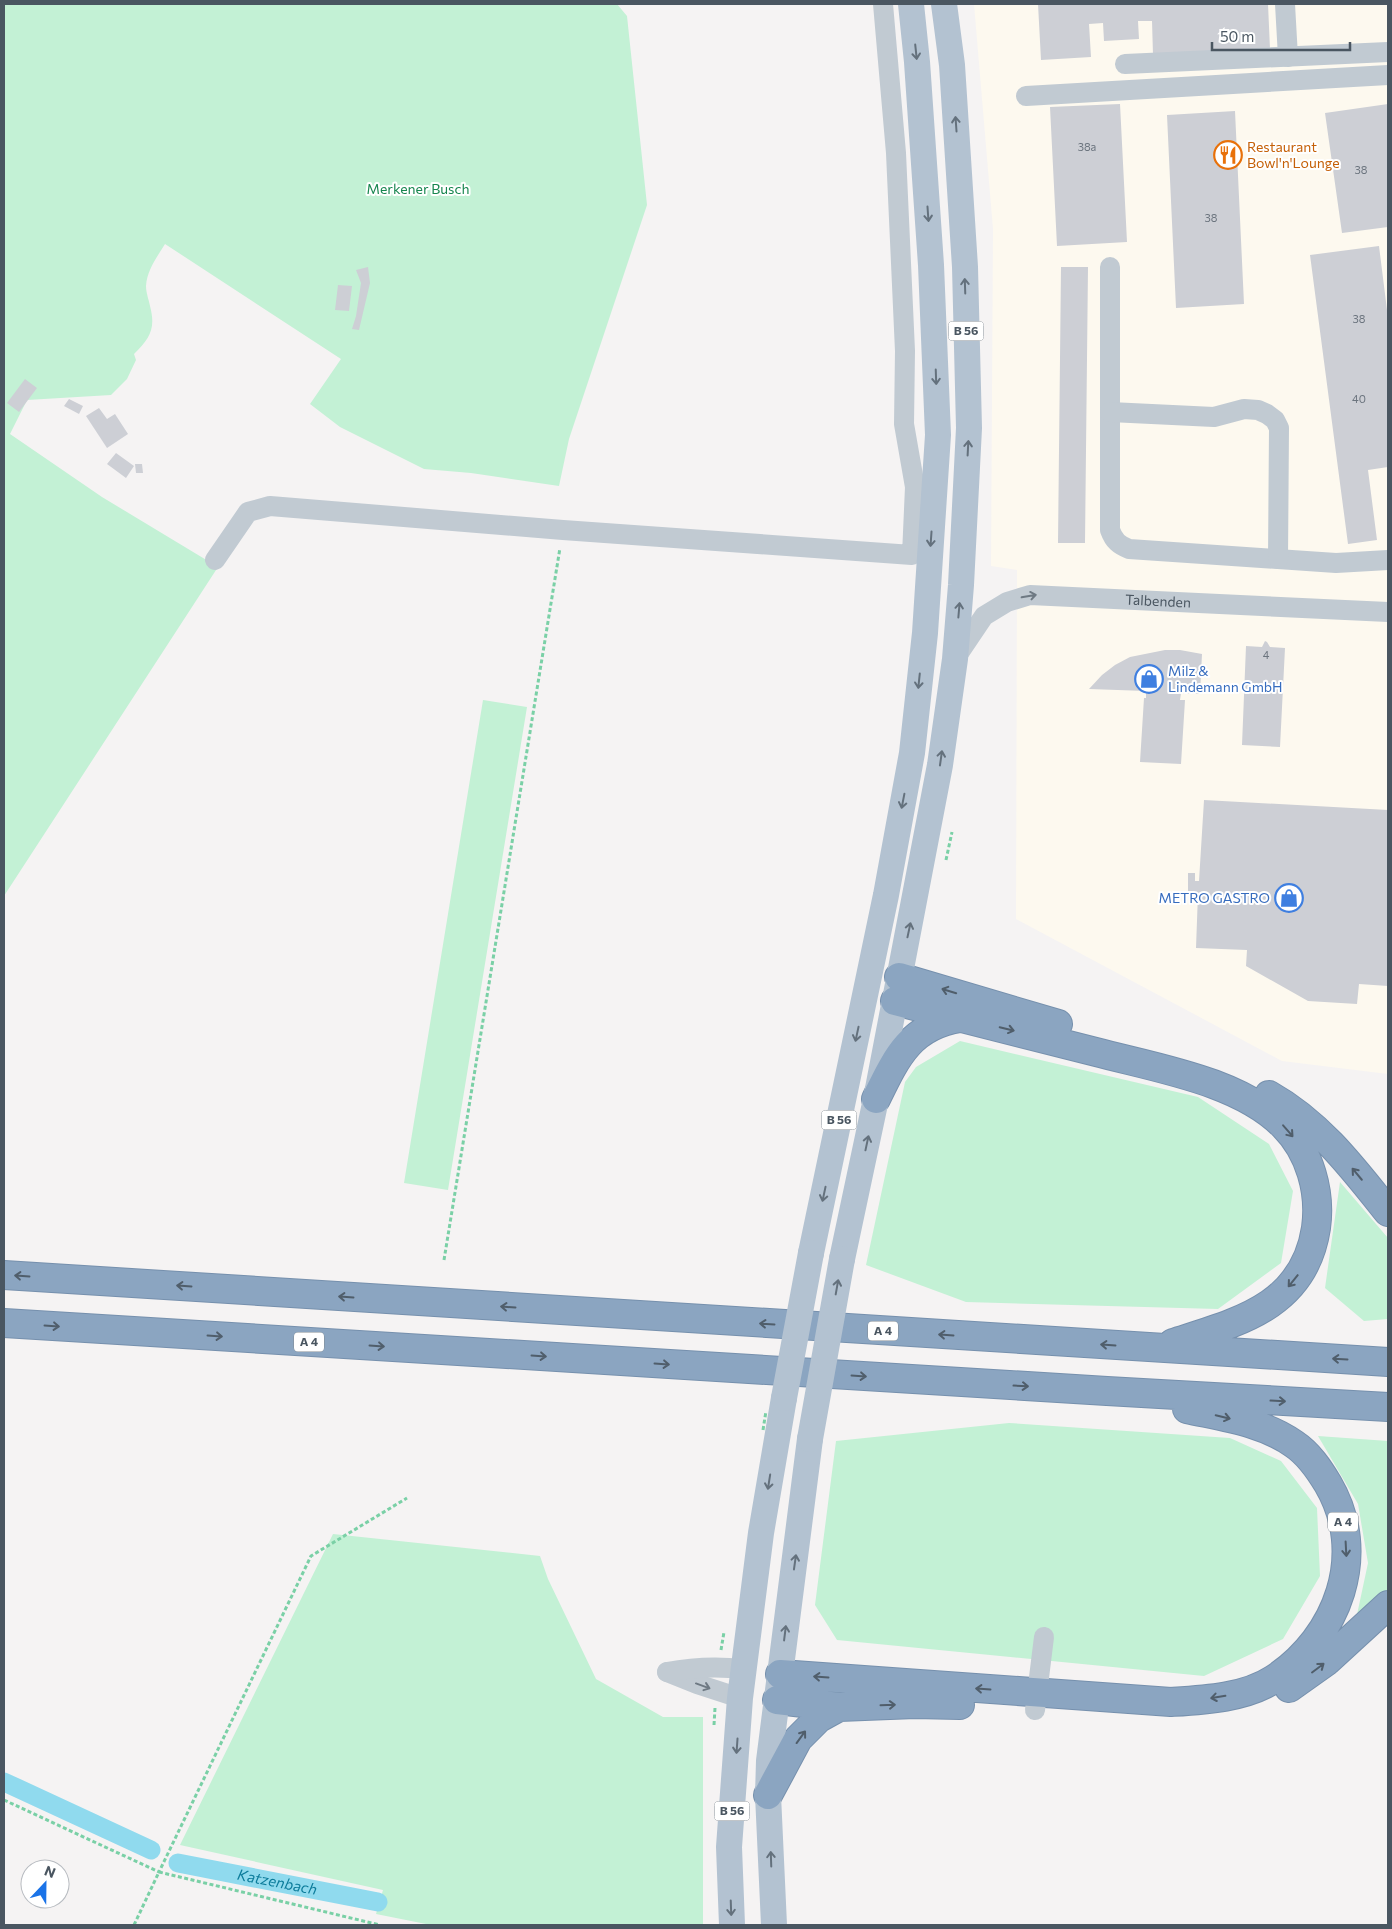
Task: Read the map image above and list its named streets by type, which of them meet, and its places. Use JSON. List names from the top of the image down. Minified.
{"streets":{"highway":["A 4"],"main road":["B 56"],"street":["Talbenden"]},"crossings":[["B 56","Talbenden"]],"one_way":["Talbenden"],"water":["Katzenbach"],"parks":["Merkener Busch"],"places":{"restaurant":["Restaurant Bowl'n'Lounge"],"shop":["Milz & Lindemann GmbH","METRO GASTRO"]},"house_numbers":["38a","38","38","38","40","4"],"scale_bar":"50 m","north":"top"}
